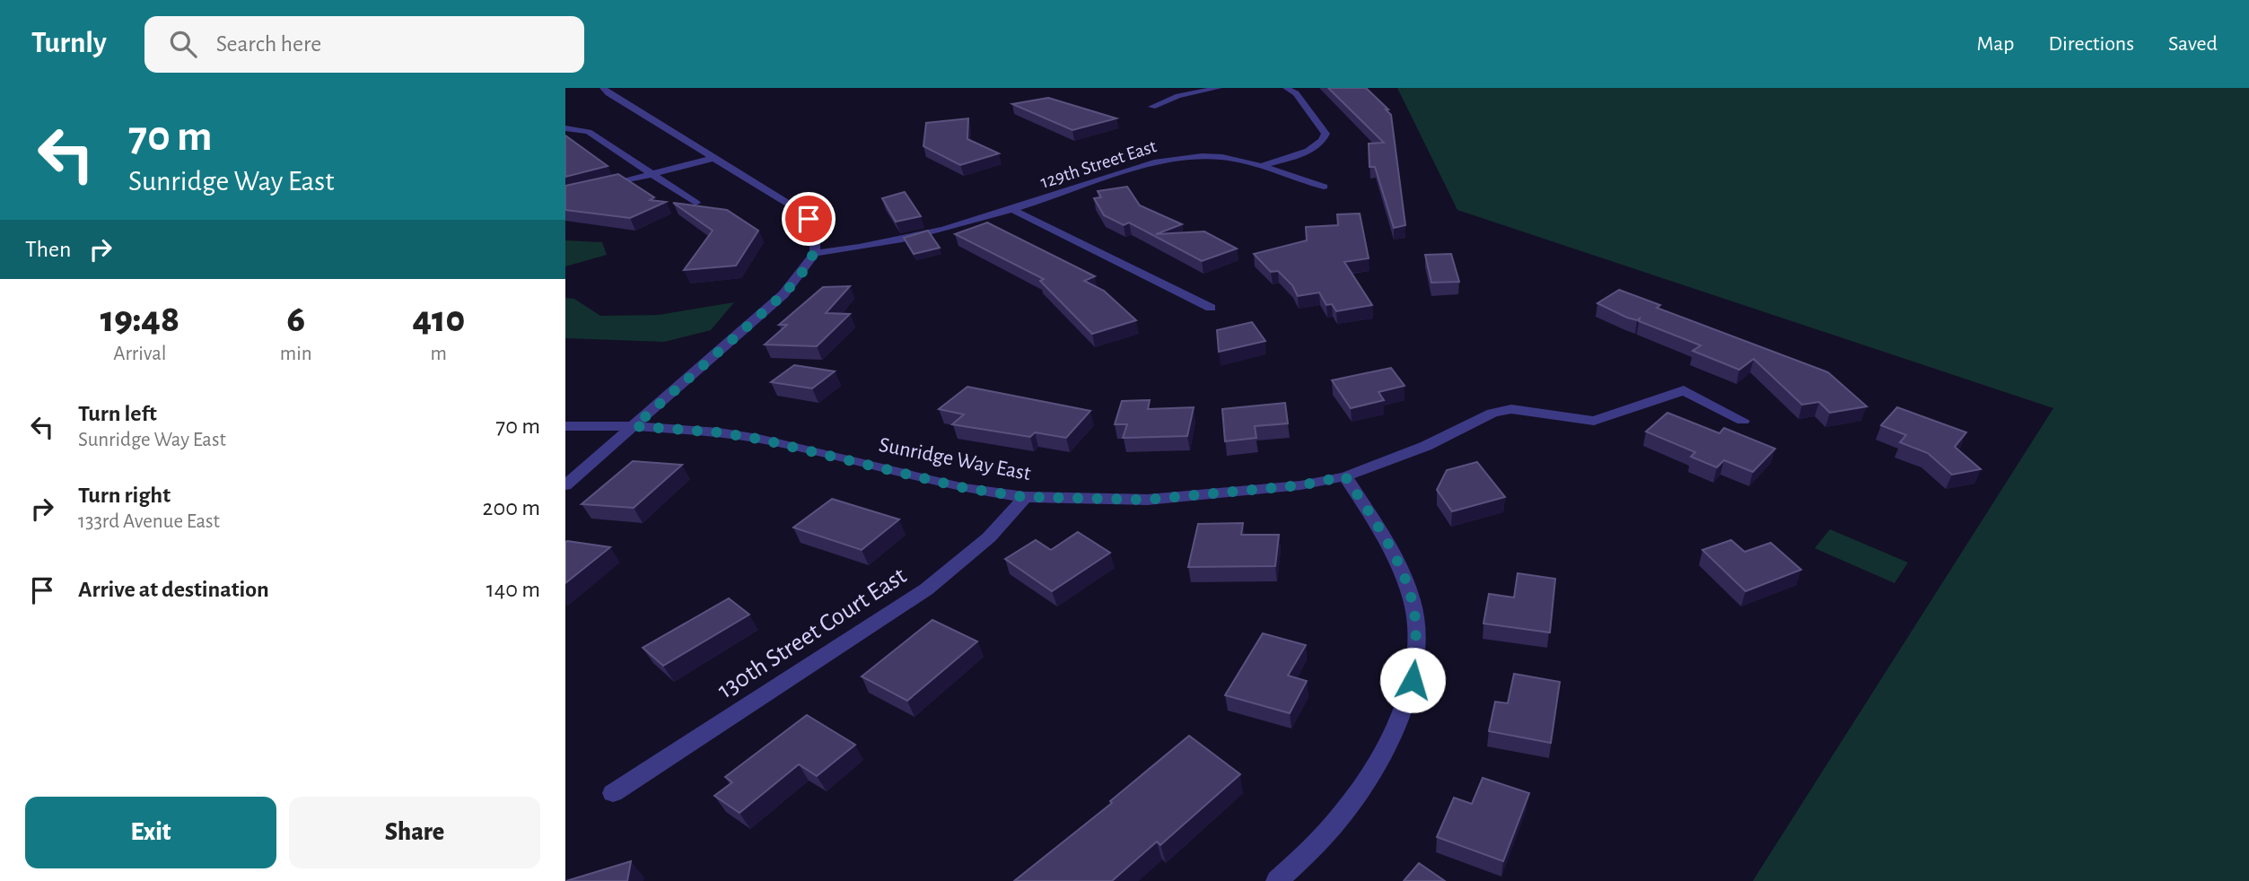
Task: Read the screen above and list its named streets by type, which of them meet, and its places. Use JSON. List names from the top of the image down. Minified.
{"streets":{"street":["129th Street East","Sunridge Way East","130th Street Court East"]},"crossings":[["Sunridge Way East","130th Street Court East"]],"page":{"header":"Turnly","search":"Search here","nav":["Map","Directions","Saved"],"turn":["70 m","Sunridge Way East"],"then":"Then","eta":["19:48","Arrival","6","min","410","m"],"list":[{"name":"Turn left","note":"Sunridge Way East","value":"70 m"},{"name":"Turn right","note":"133rd Avenue East","value":"200 m"},{"name":"Arrive at destination","value":"140 m"}],"buttons":["Exit","Share"]}}
